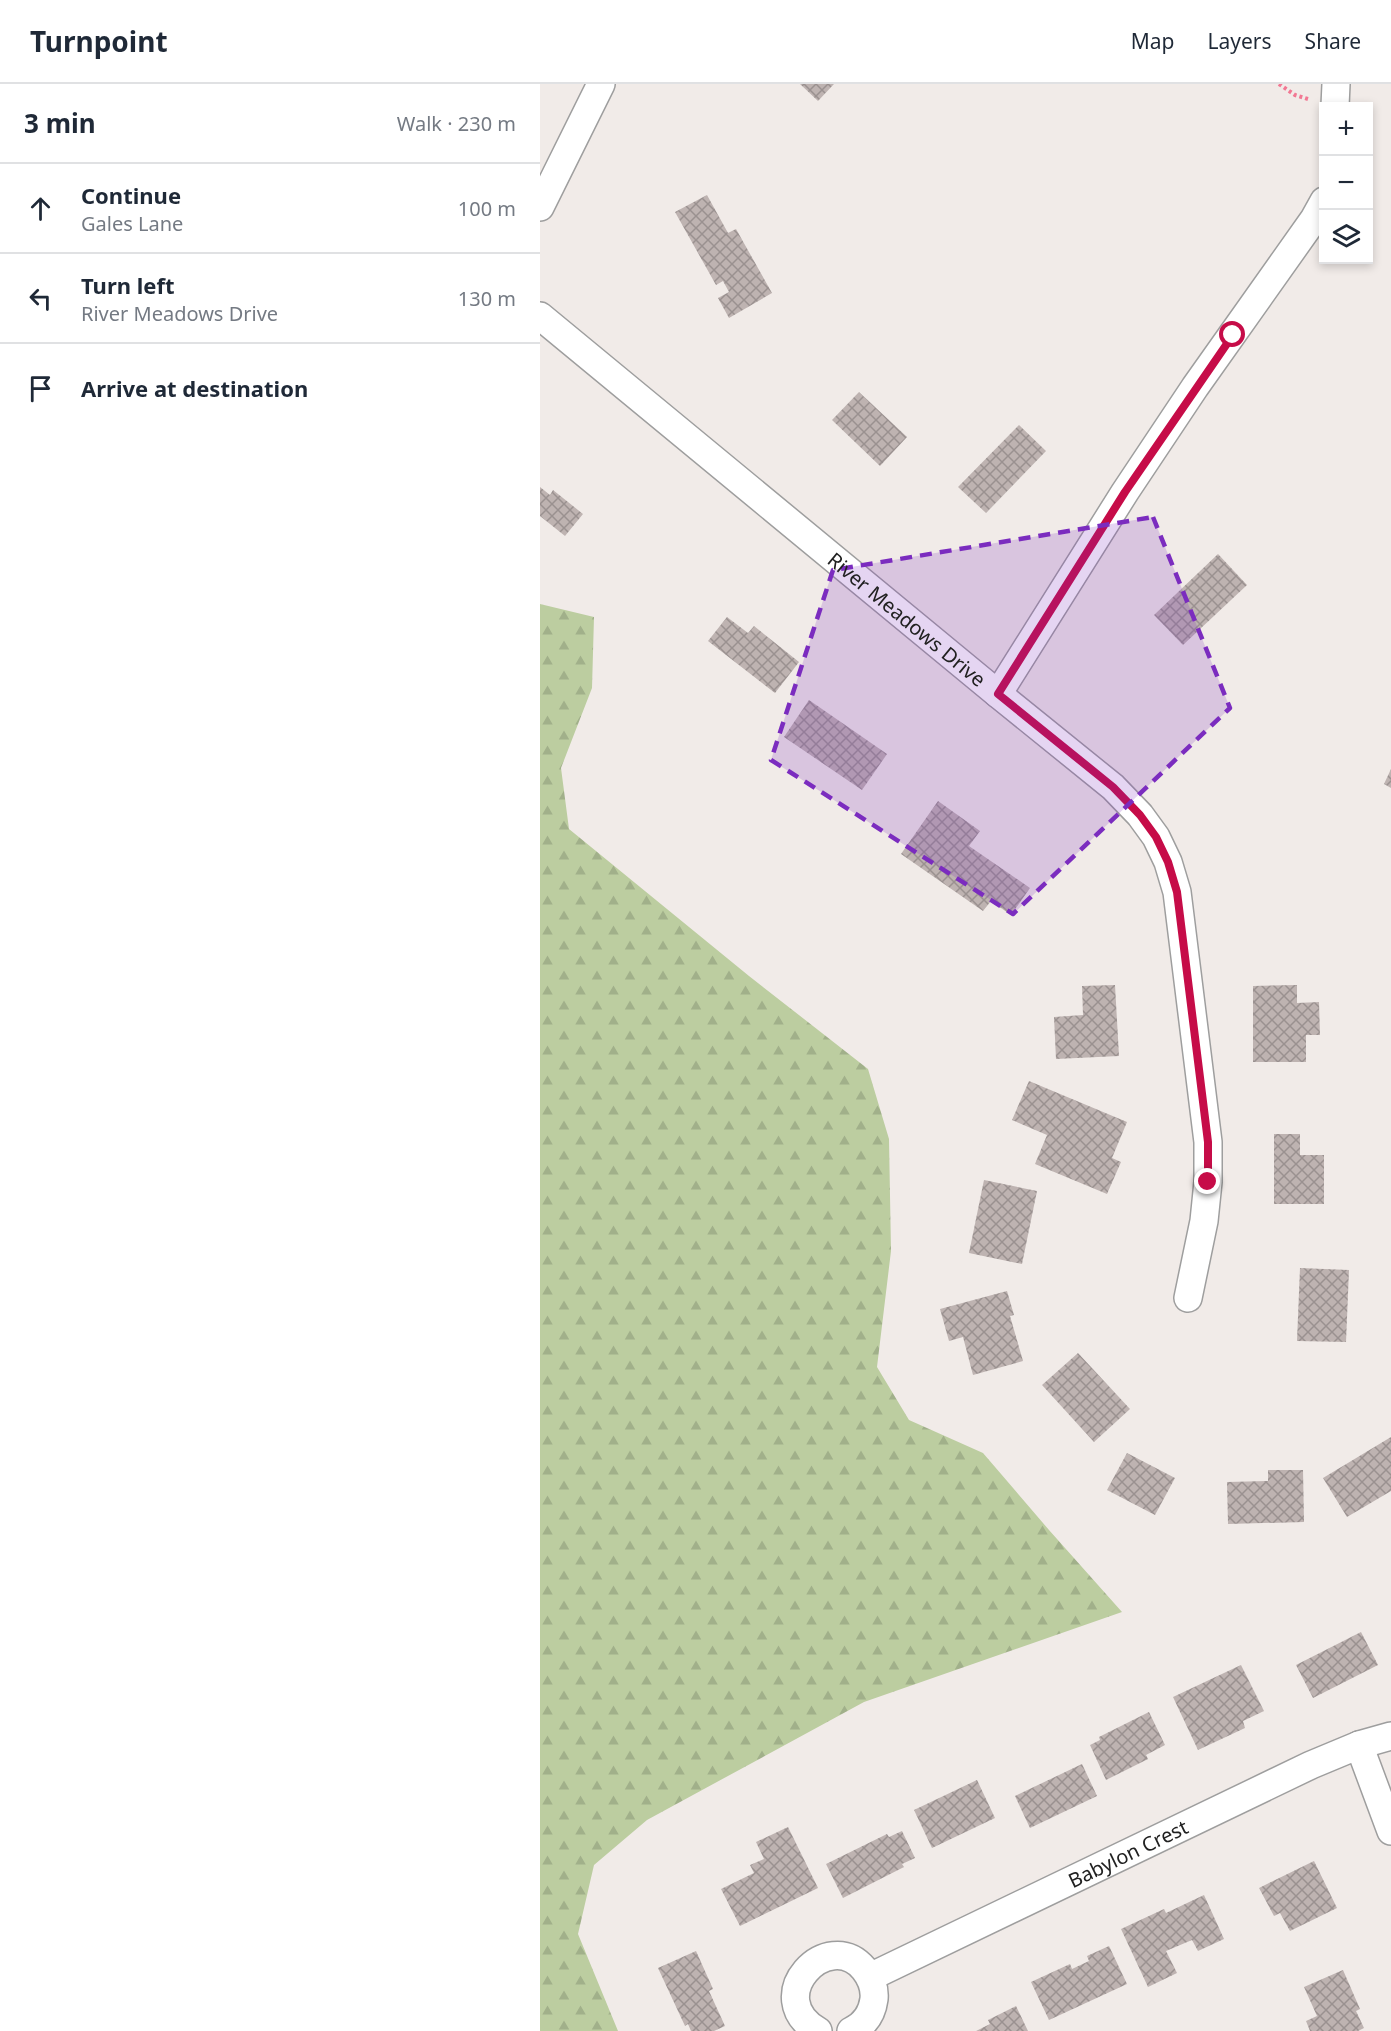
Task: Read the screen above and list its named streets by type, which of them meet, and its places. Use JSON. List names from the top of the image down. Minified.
{"streets":{"street":["River Meadows Drive","Babylon Crest"]},"page":{"header":"Turnpoint","nav":["Map","Layers","Share"],"heading":["3 min","Walk · 230 m"],"map_buttons":["+","−"],"list":[["Continue","Gales Lane","100 m"],["Turn left","River Meadows Drive","130 m"],"Arrive at destination"]}}
